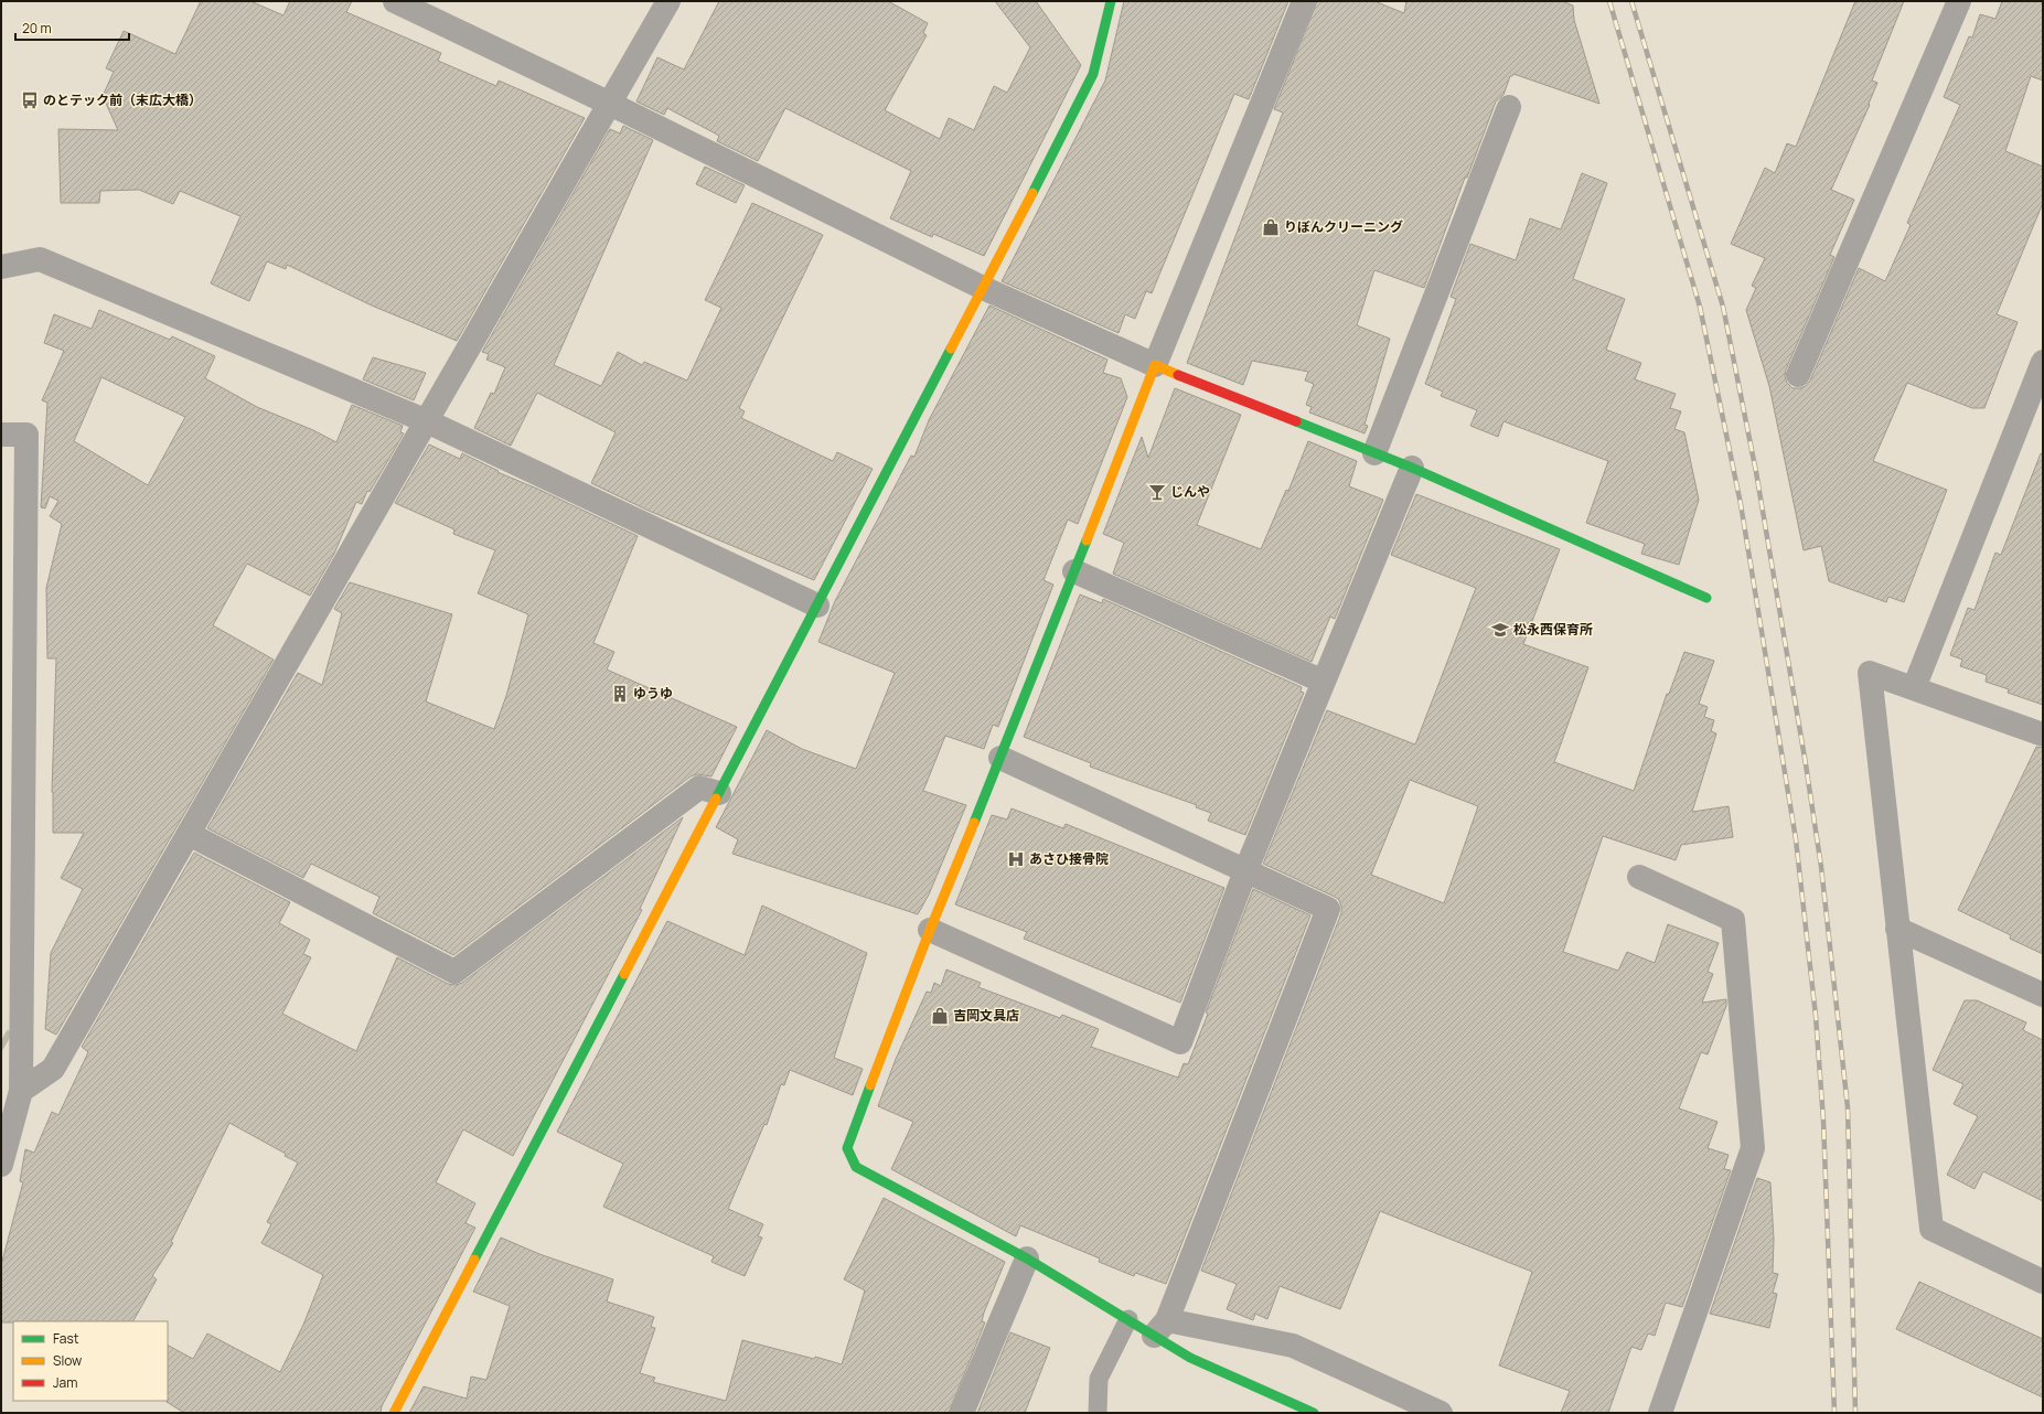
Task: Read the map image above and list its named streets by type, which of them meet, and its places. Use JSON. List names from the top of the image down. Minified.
{"places":{"bus stop":["のとテック前（末広大橋）"],"shop":["りぼんクリーニング","吉岡文具店"],"bar":["じんや"],"school or university":["松永西保育所"],"building":["ゆうゆ"],"hospital":["あさひ接骨院"]},"legend":["Fast","Slow","Jam"],"scale_bar":"20 m"}
